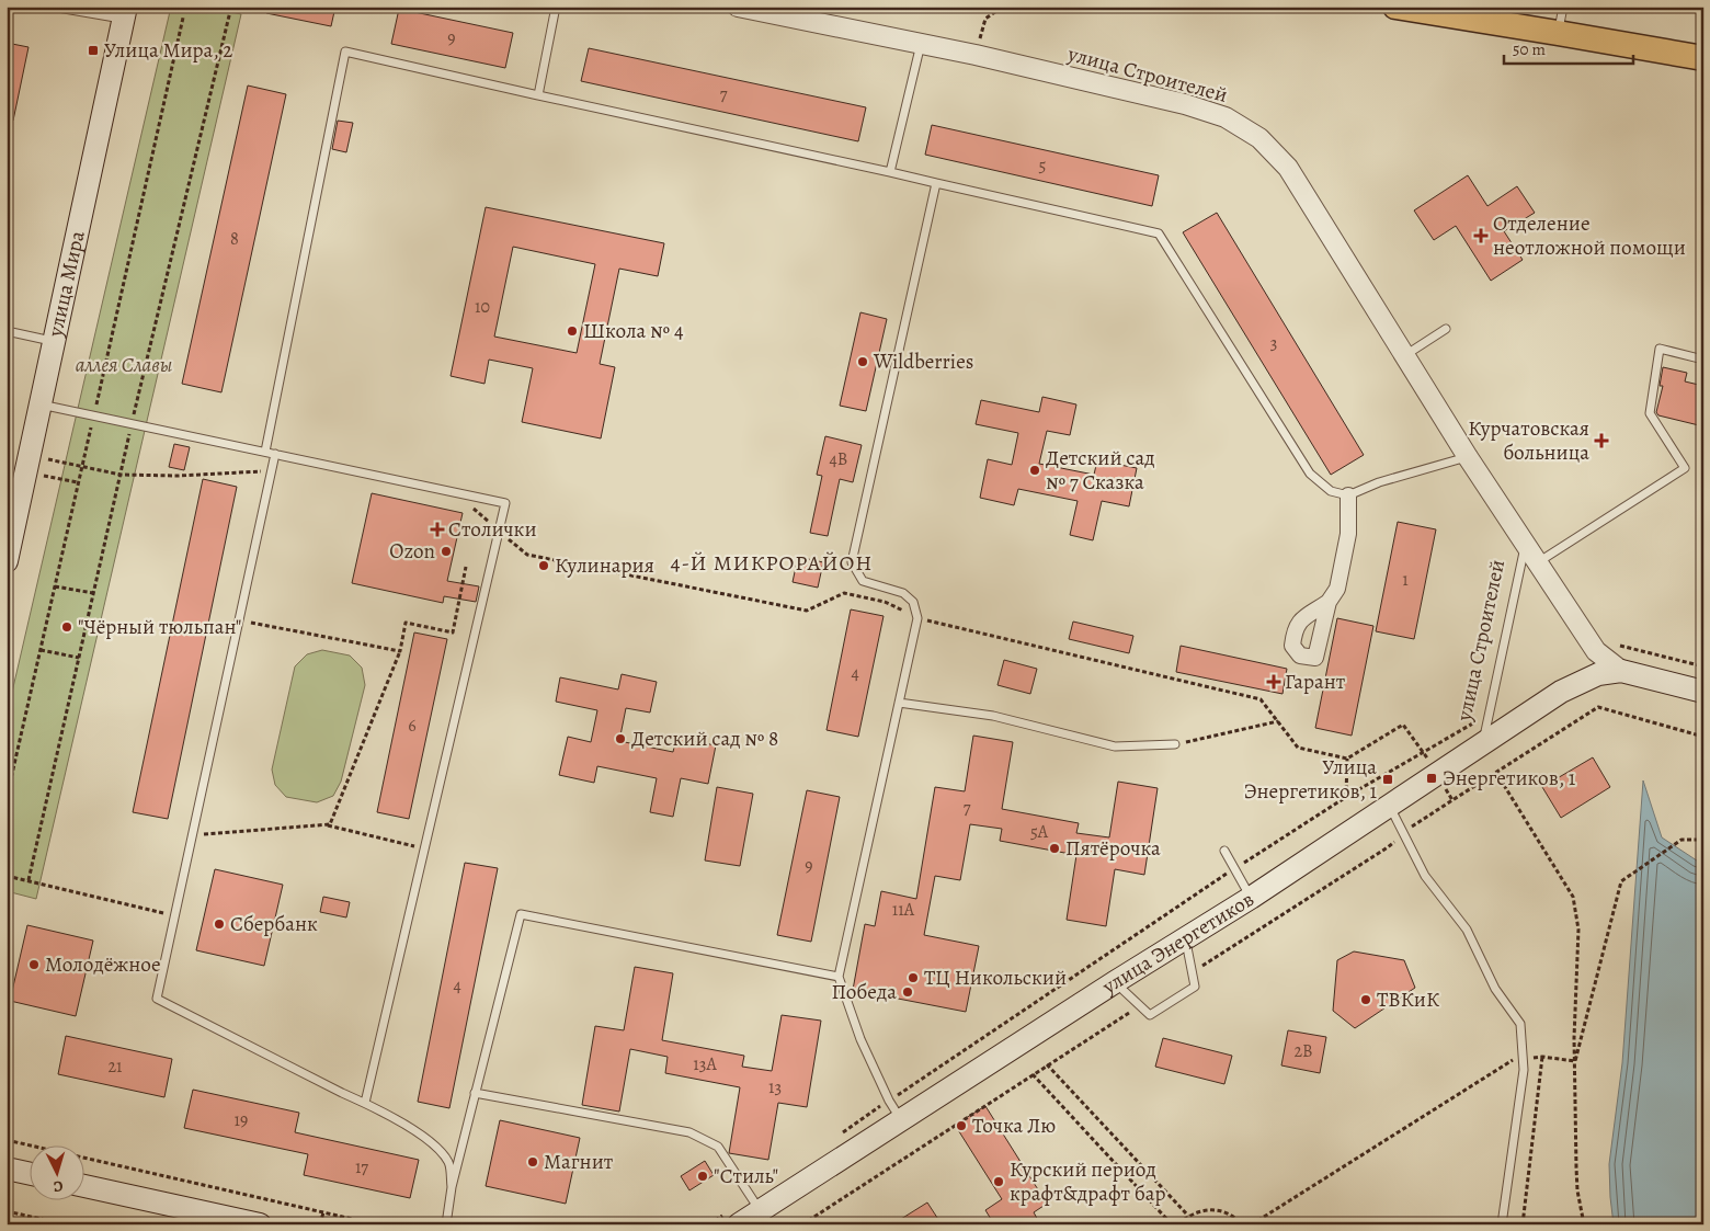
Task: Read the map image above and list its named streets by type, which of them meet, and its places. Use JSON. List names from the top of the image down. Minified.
{"streets":{"main road":["улица Мира","улица Энергетиков"],"street":["улица Строителей"]},"crossings":[["улица Строителей","улица Энергетиков"]],"districts":["4-Й МИКРОРАЙОН"],"parks":["аллея Славы"],"places":{"transit":["Улица Мира, 2","Энергетиков, 1","Улица Энергетиков, 1"],"health":["Отделение неотложной помощи","Курчатовская больница","Столички","Гарант"],"other":["Школа № 4","Wildberries","Детский сад № 7 Сказка","Ozon","Кулинария","\"Чёрный тюльпан\"","Детский сад № 8","Пятёрочка","Сбербанк","Молодёжное","ТЦ Никольский","Победа","ТВКиК","Точка Лю","Магнит","\"Стиль\"","Курский период крафт&драфт бар"]},"house_numbers":["9","7","5","8","10","3","4В","1","4","6","7","5А","9","11А","4","2В","13А","21","13","19","17"],"scale_bar":"50 m","north":"bottom"}
